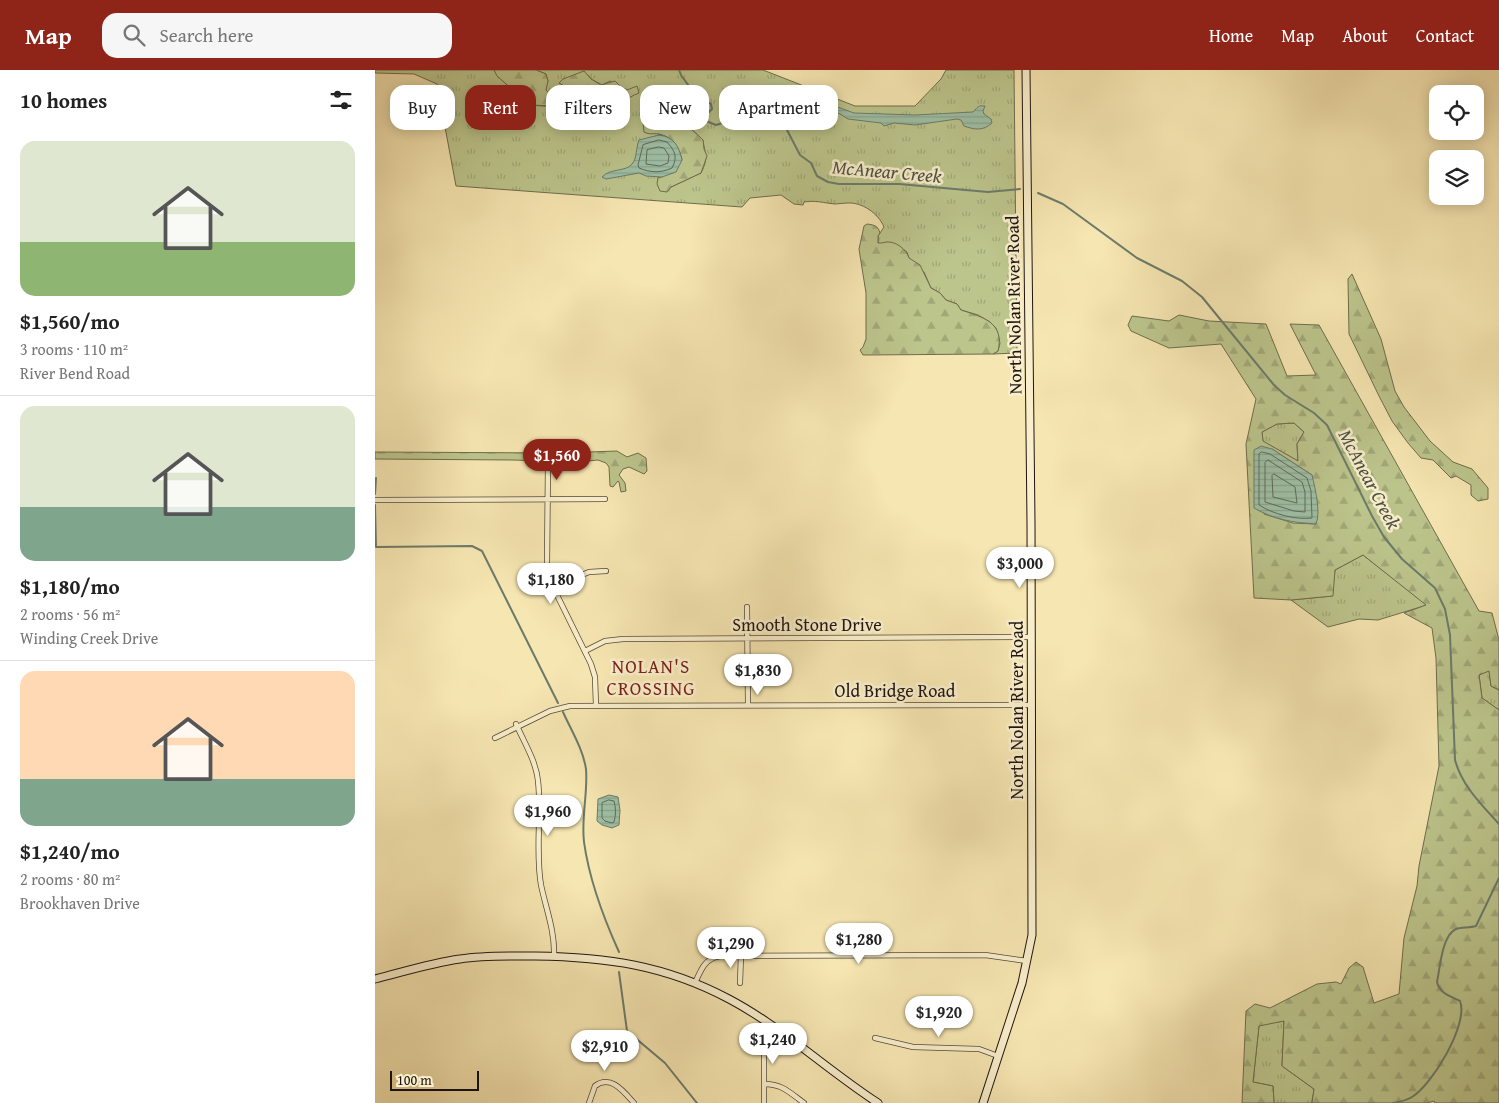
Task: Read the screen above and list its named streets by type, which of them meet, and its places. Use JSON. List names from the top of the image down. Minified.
{"streets":{"main road":["North Nolan River Road"],"street":["Smooth Stone Drive","Old Bridge Road"]},"crossings":[["North Nolan River Road","Smooth Stone Drive"],["North Nolan River Road","Old Bridge Road"]],"districts":["NOLAN'S CROSSING"],"water":["McAnear Creek"],"scale_bar":"100 m","page":{"header":"Map","search":"Search here","nav":["Home","Map","About","Contact"],"heading":"10 homes","chip":["Buy","Rent","Filters","New","Apartment"],"list":[{"name":"$1,560/mo","note":"3 rooms · 110 m² · River Bend Road"},{"name":"$1,180/mo","note":"2 rooms · 56 m² · Winding Creek Drive"},{"name":"$1,240/mo","note":"2 rooms · 80 m² · Brookhaven Drive"}],"price":["$1,560","$3,000","$1,180","$1,830","$1,960","$1,280","$1,290","$1,920","$1,240","$2,910"],"scale":"100 m"}}
